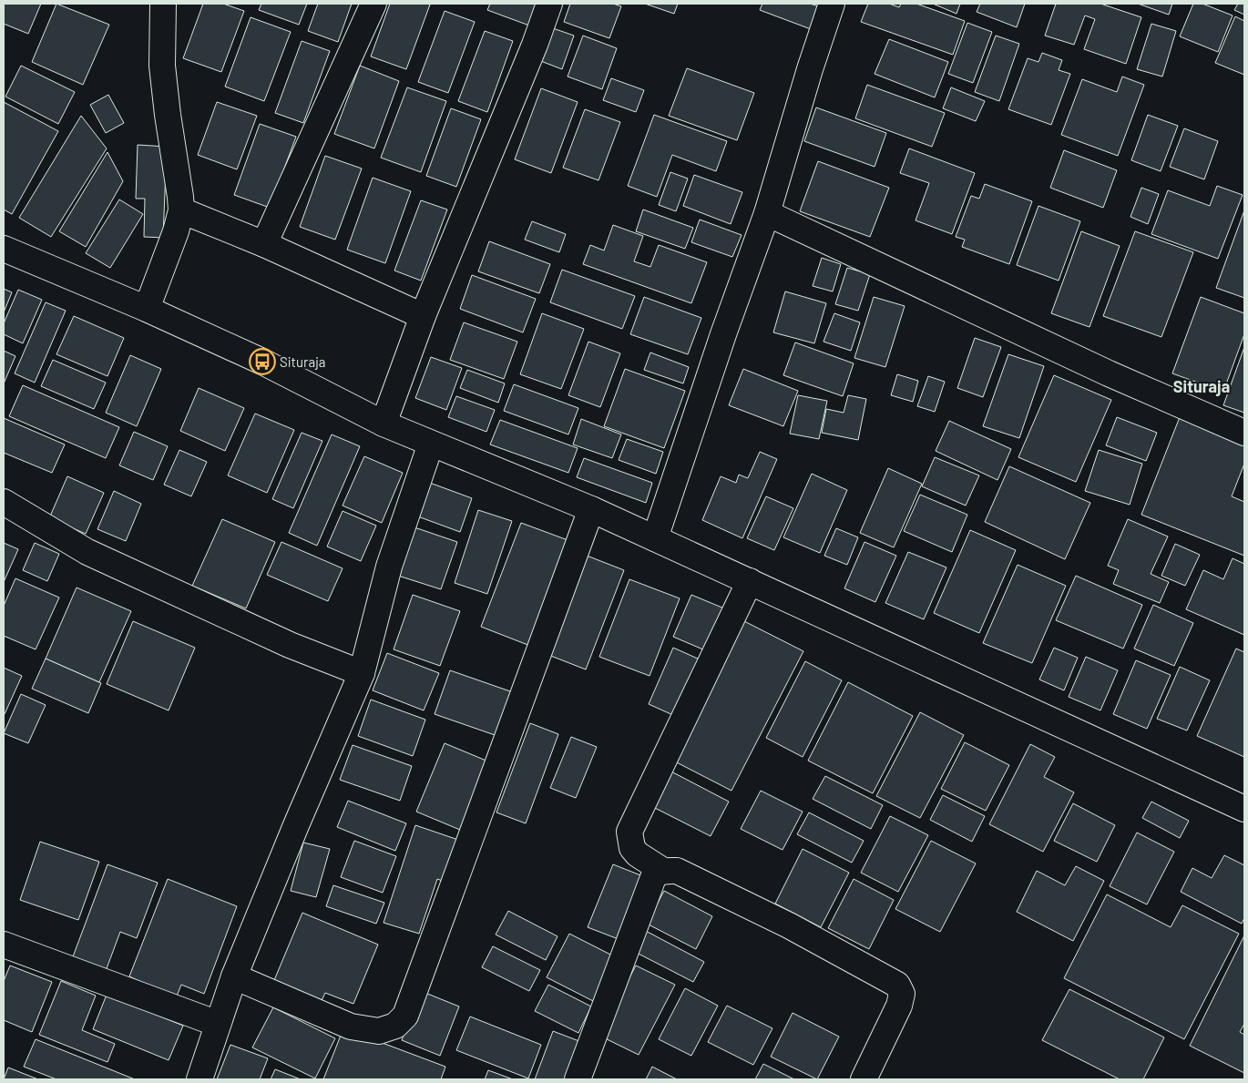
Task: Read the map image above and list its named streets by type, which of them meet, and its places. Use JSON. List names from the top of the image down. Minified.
{"districts":["Situraja"],"places":{"bus stop":["Situraja"]}}
